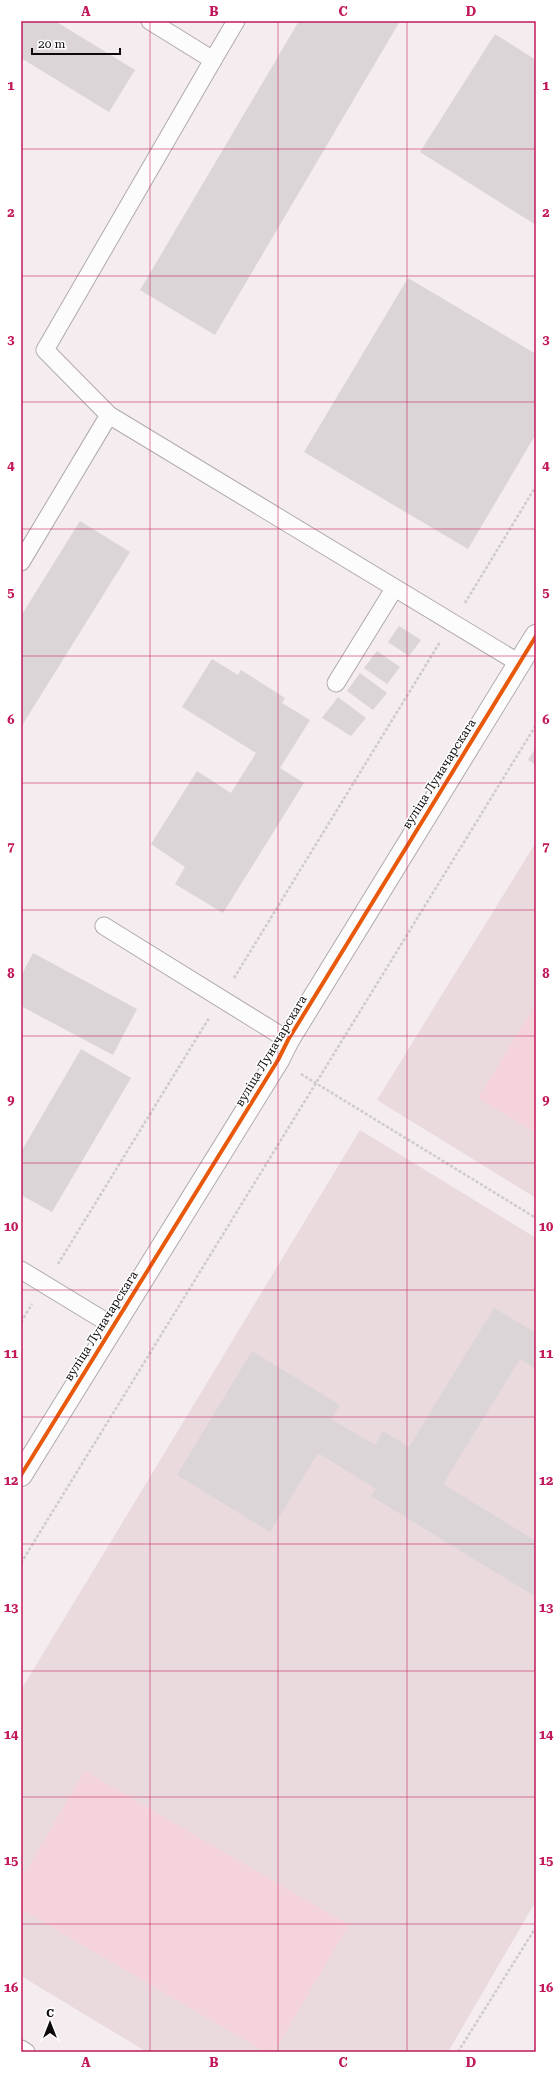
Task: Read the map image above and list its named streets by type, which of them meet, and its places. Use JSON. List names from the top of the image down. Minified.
{"streets":{"street":["вуліца Луначарскага"]},"scale_bar":"20 m","north":"top","grid":{"columns":["A","B","C","D"],"rows":["1","2","3","4","5","6","7","8","9","10","11","12","13","14","15","16"]}}
